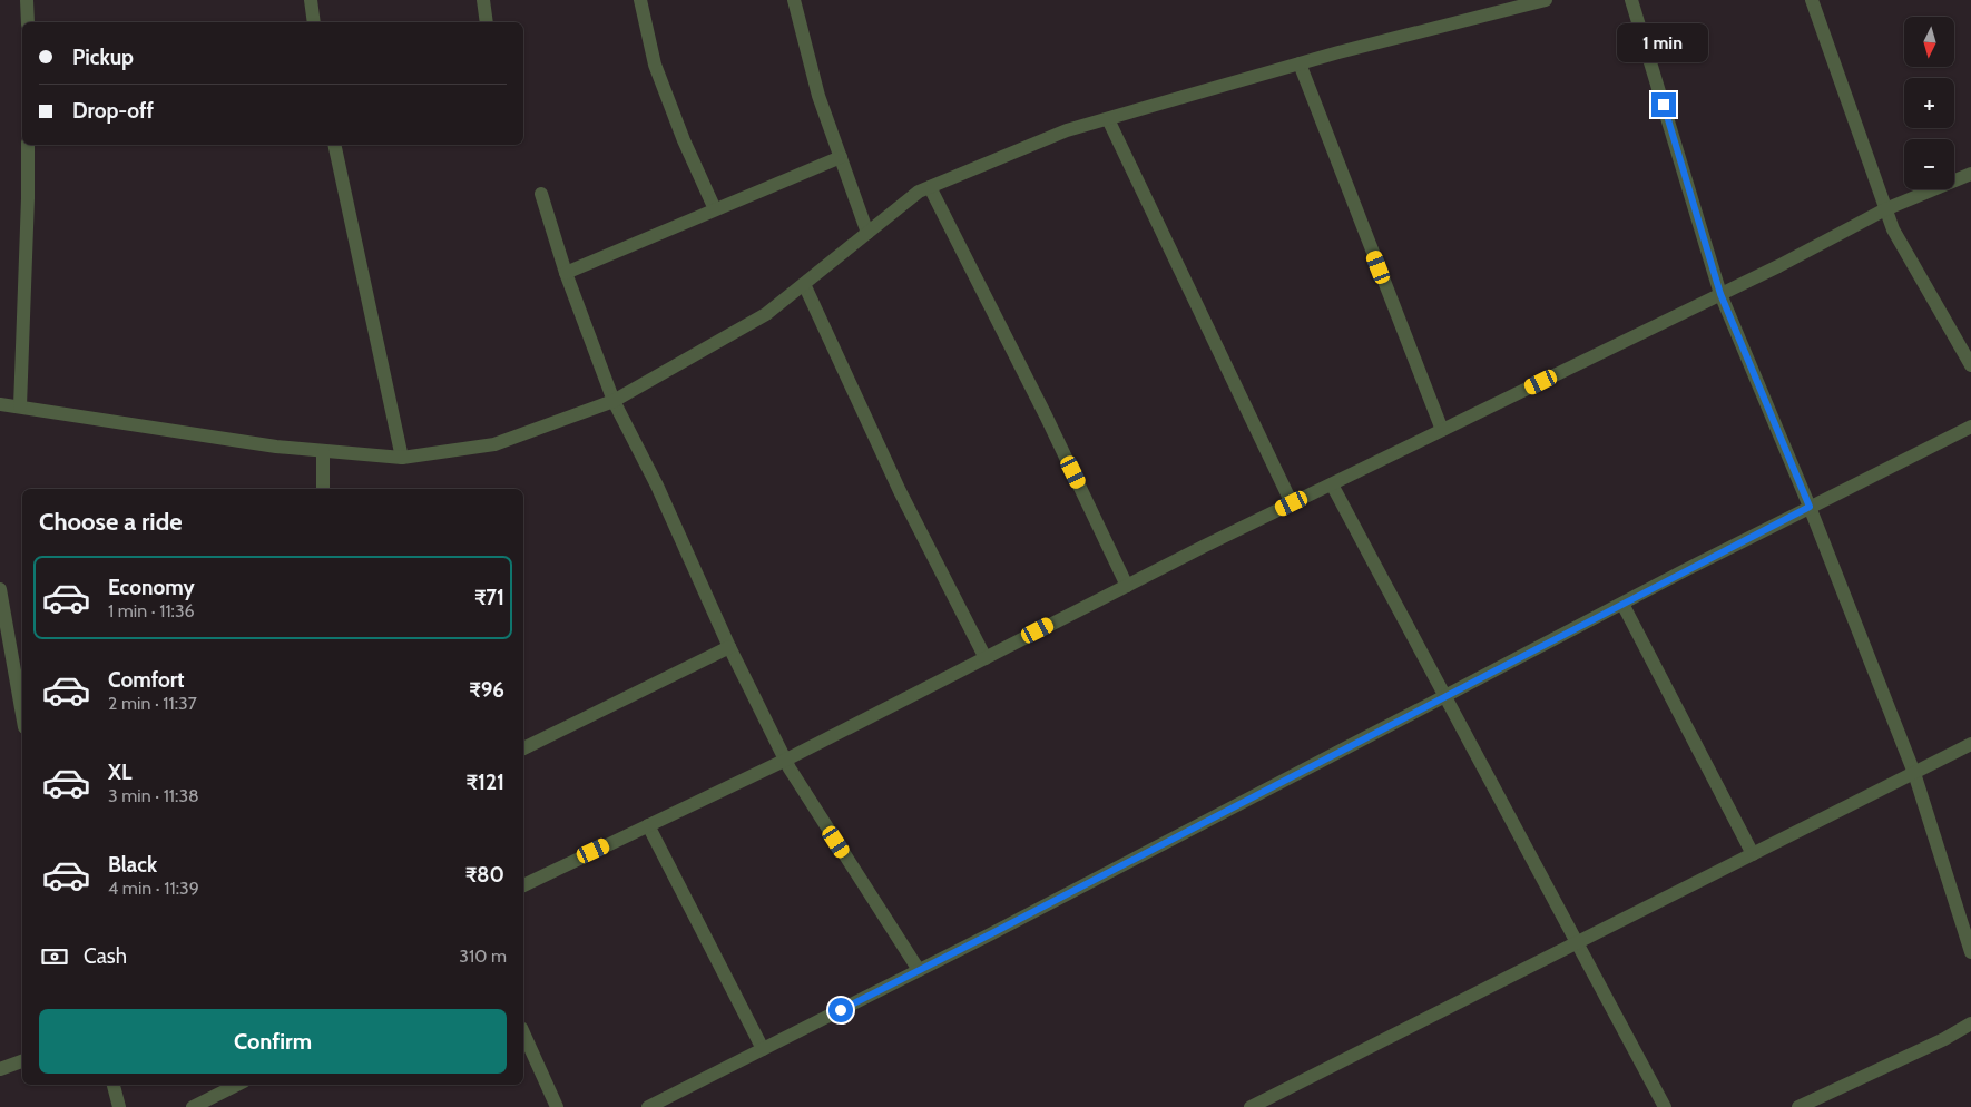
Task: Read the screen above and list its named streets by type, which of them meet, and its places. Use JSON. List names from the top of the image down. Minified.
{"north":"bottom","page":{"map_buttons":["+","−"],"banner":["Pickup","Drop-off"],"bubble":"1 min","heading":"Choose a ride","list":[{"name":"Economy","note":"1 min · 11:36","value":"₹71"},{"name":"Comfort","note":"2 min · 11:37","value":"₹96"},{"name":"XL","note":"3 min · 11:38","value":"₹121"},{"name":"Black","note":"4 min · 11:39","value":"₹80"}],"pay":["Cash","310 m"],"buttons":"Confirm"}}
